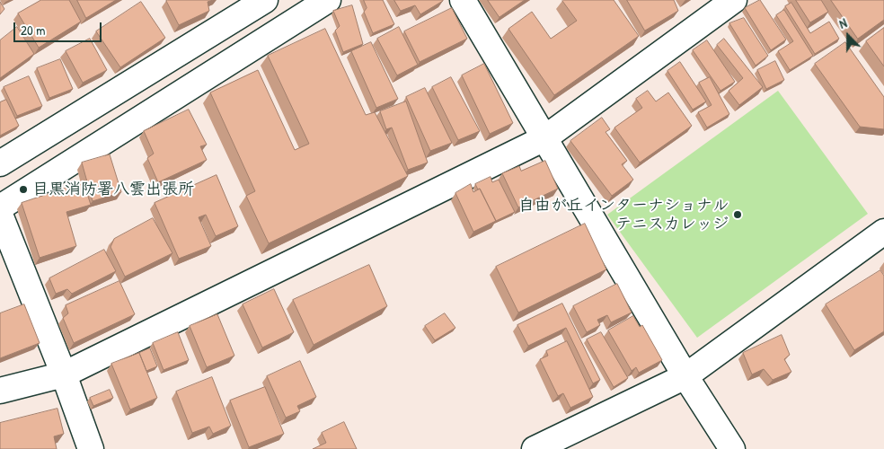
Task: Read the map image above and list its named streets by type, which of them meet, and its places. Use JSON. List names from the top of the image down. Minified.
{"places":["目黒消防署八雲出張所","自由が丘インターナショナル テニスカレッジ"],"scale_bar":"20 m","north":"top"}
